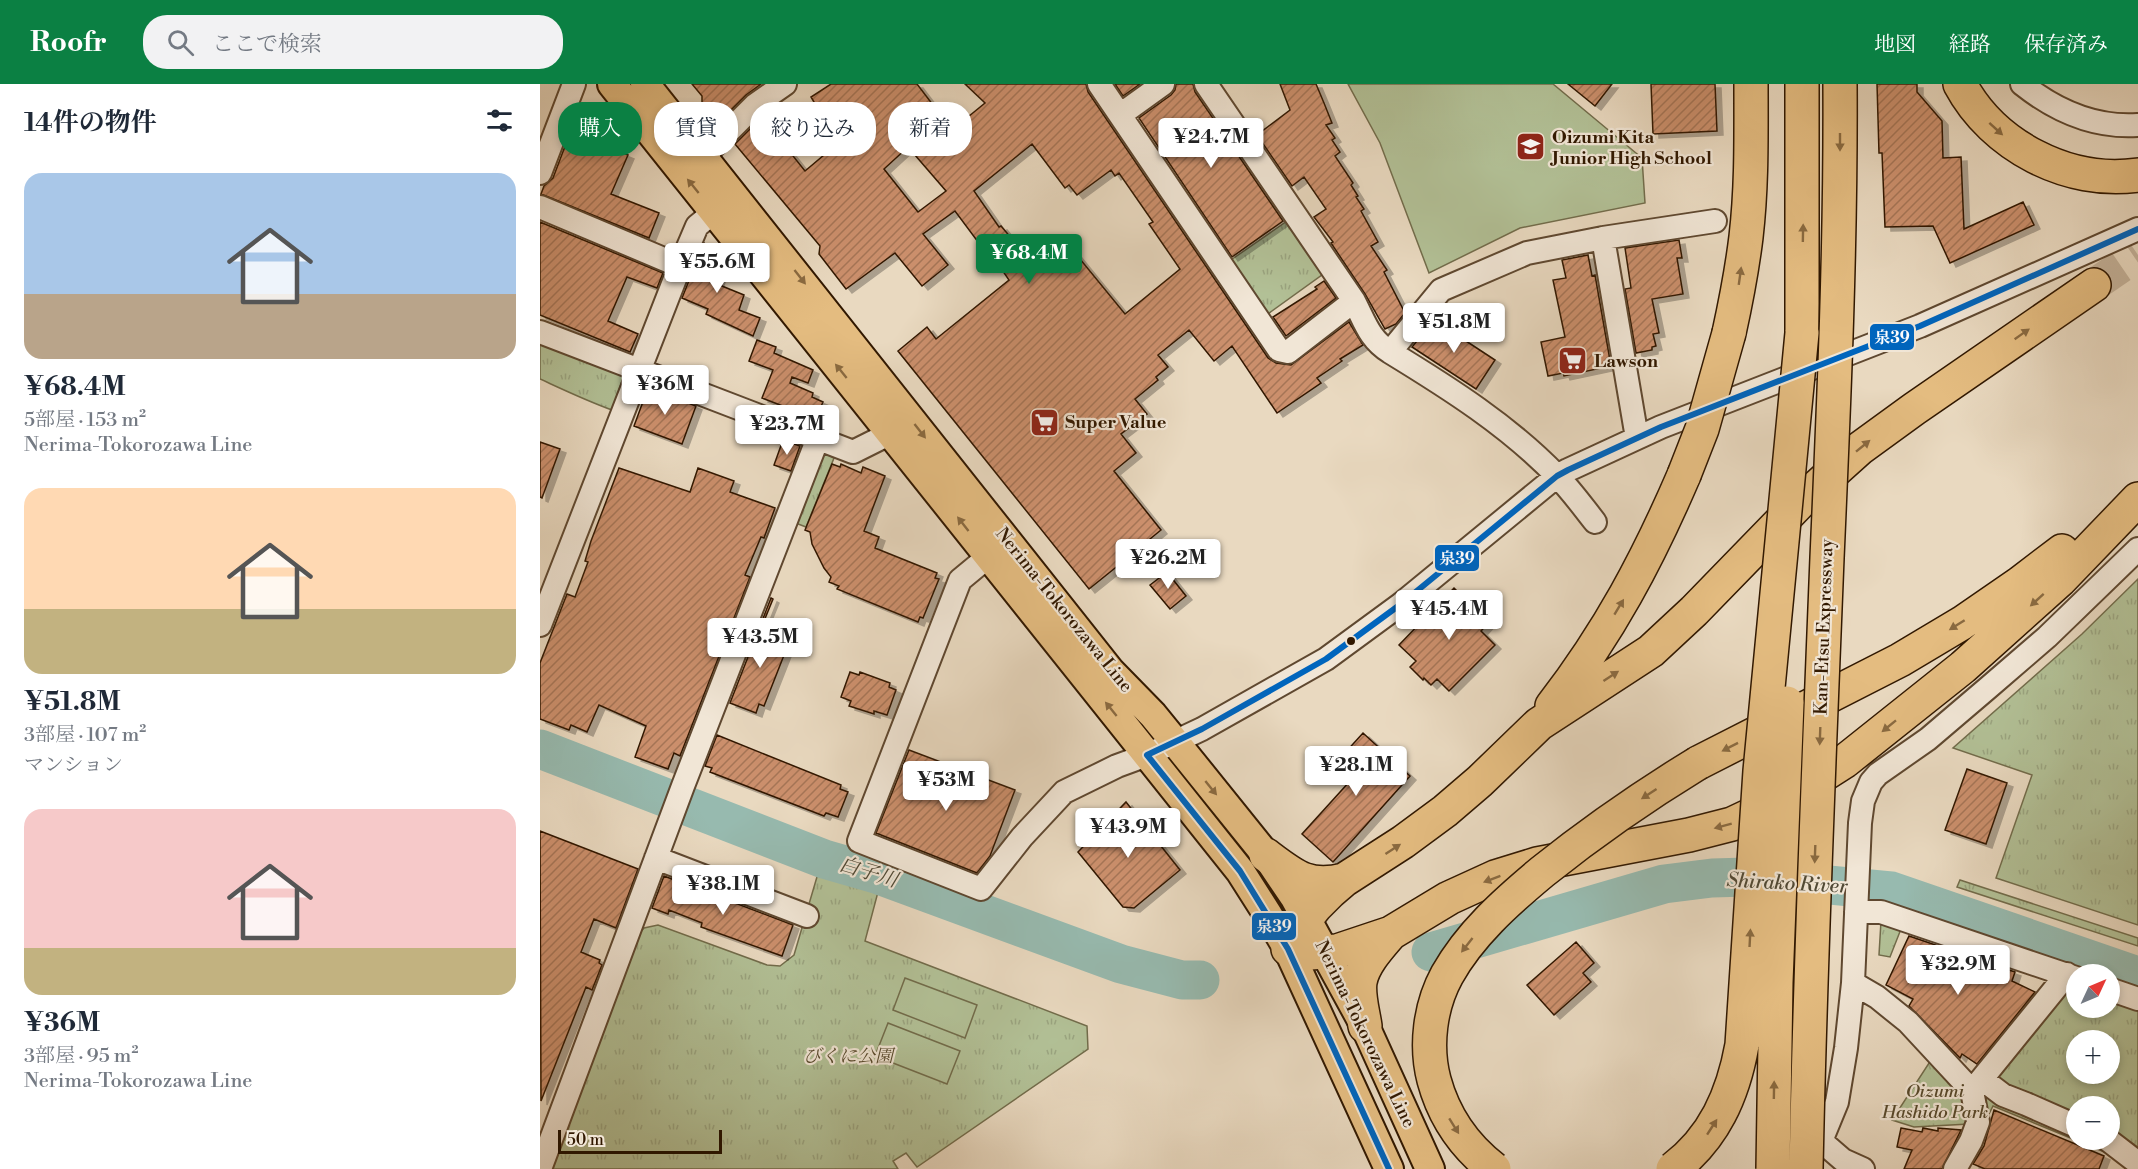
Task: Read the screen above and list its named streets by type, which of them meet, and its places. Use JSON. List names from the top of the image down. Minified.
{"streets":{"highway":["Kan-Etsu Expressway"],"main road":["Nerima-Tokorozawa Line"]},"water":["白子川","Shirako River"],"parks":["びくに公園","Oizumi Hashido Park"],"places":{"school or university":["Oizumi Kita Junior High School"],"supermarket":["Lawson","Super Value"]},"lines":["transit line 泉39"],"scale_bar":"50 m","north":"top right","page":{"header":"Roofr","search":"ここで検索","nav":["地図","経路","保存済み"],"heading":"14件の物件","chip":["購入","賃貸","絞り込み","新着"],"price":["¥24.7M","¥68.4M","¥55.6M","¥51.8M","¥36M","¥23.7M","¥26.2M","¥45.4M","¥43.5M","¥28.1M","¥53M","¥43.9M","¥38.1M","¥32.9M"],"list":[{"name":"¥68.4M","note":"5部屋 · 153 m² · Nerima-Tokorozawa Line"},{"name":"¥51.8M","note":"3部屋 · 107 m² · マンション"},{"name":"¥36M","note":"3部屋 · 95 m² · Nerima-Tokorozawa Line"}],"map_buttons":["+","−"],"scale":"50 m"}}
